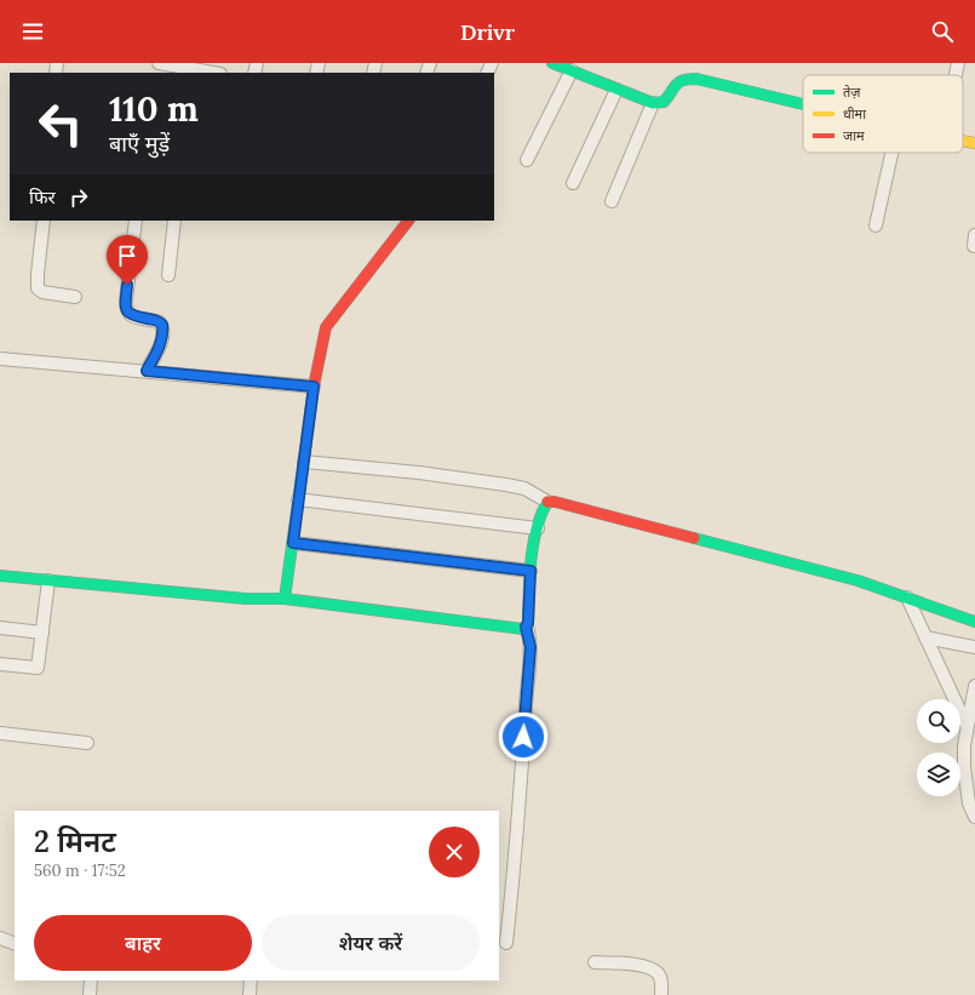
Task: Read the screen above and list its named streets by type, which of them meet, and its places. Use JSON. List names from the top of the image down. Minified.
{"legend":["तेज़","धीमा","जाम"],"page":{"header":"Drivr","turn":["110 m","बाएँ मुड़ें"],"then":"फिर","heading":["2 मिनट","560 m · 17:52"],"buttons":["बाहर","शेयर करें"]}}
